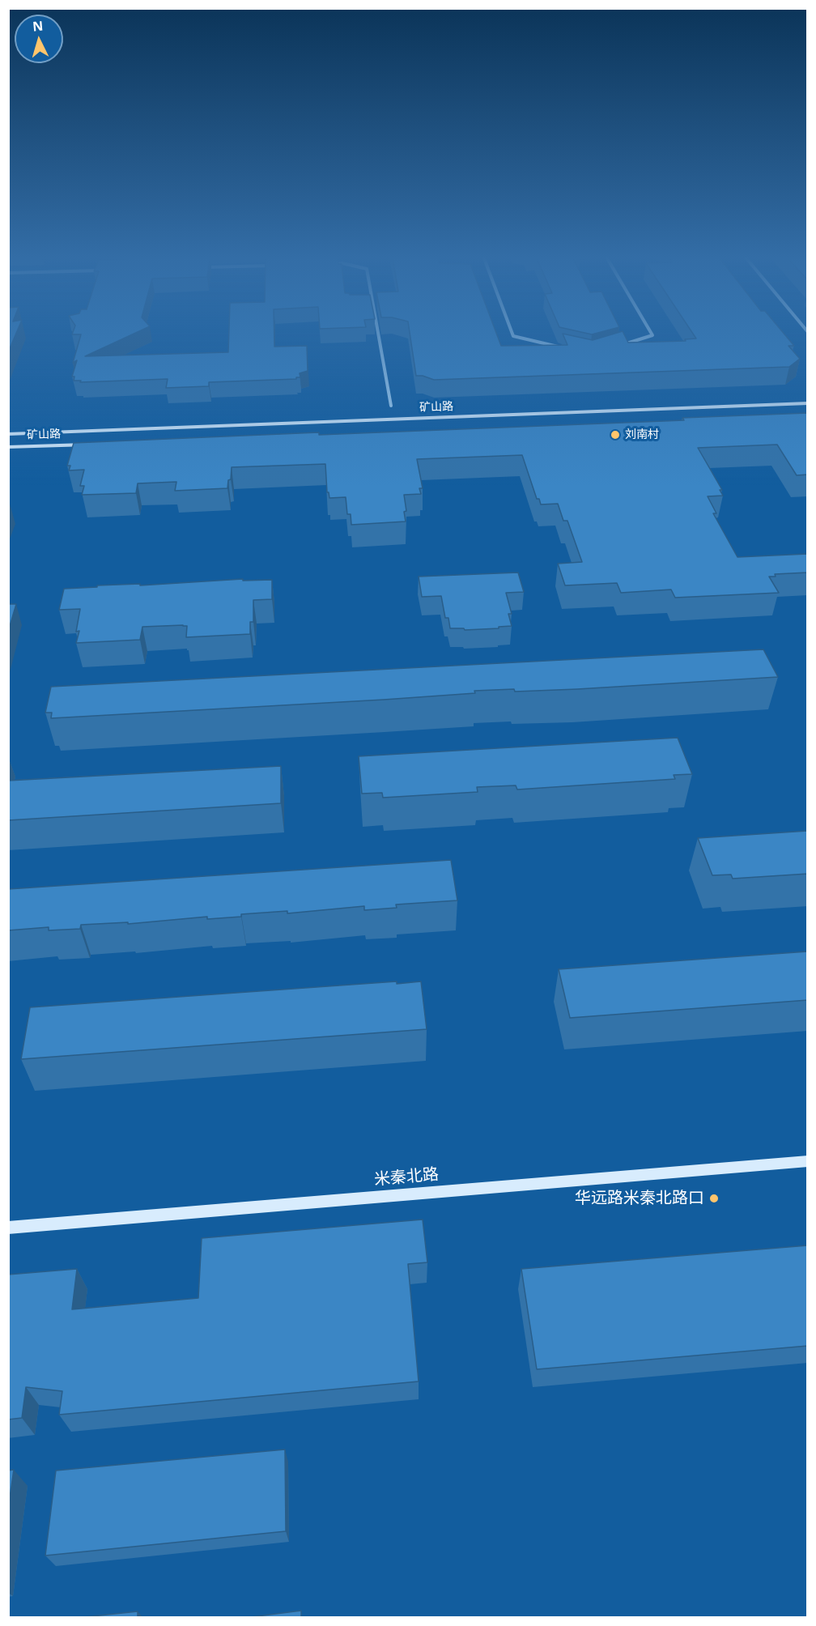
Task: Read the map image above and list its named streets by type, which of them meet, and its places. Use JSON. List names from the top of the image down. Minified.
{"streets":{"main road":["矿山路","米秦北路"]},"places":["刘南村","华远路米秦北路口"],"north":"top"}
